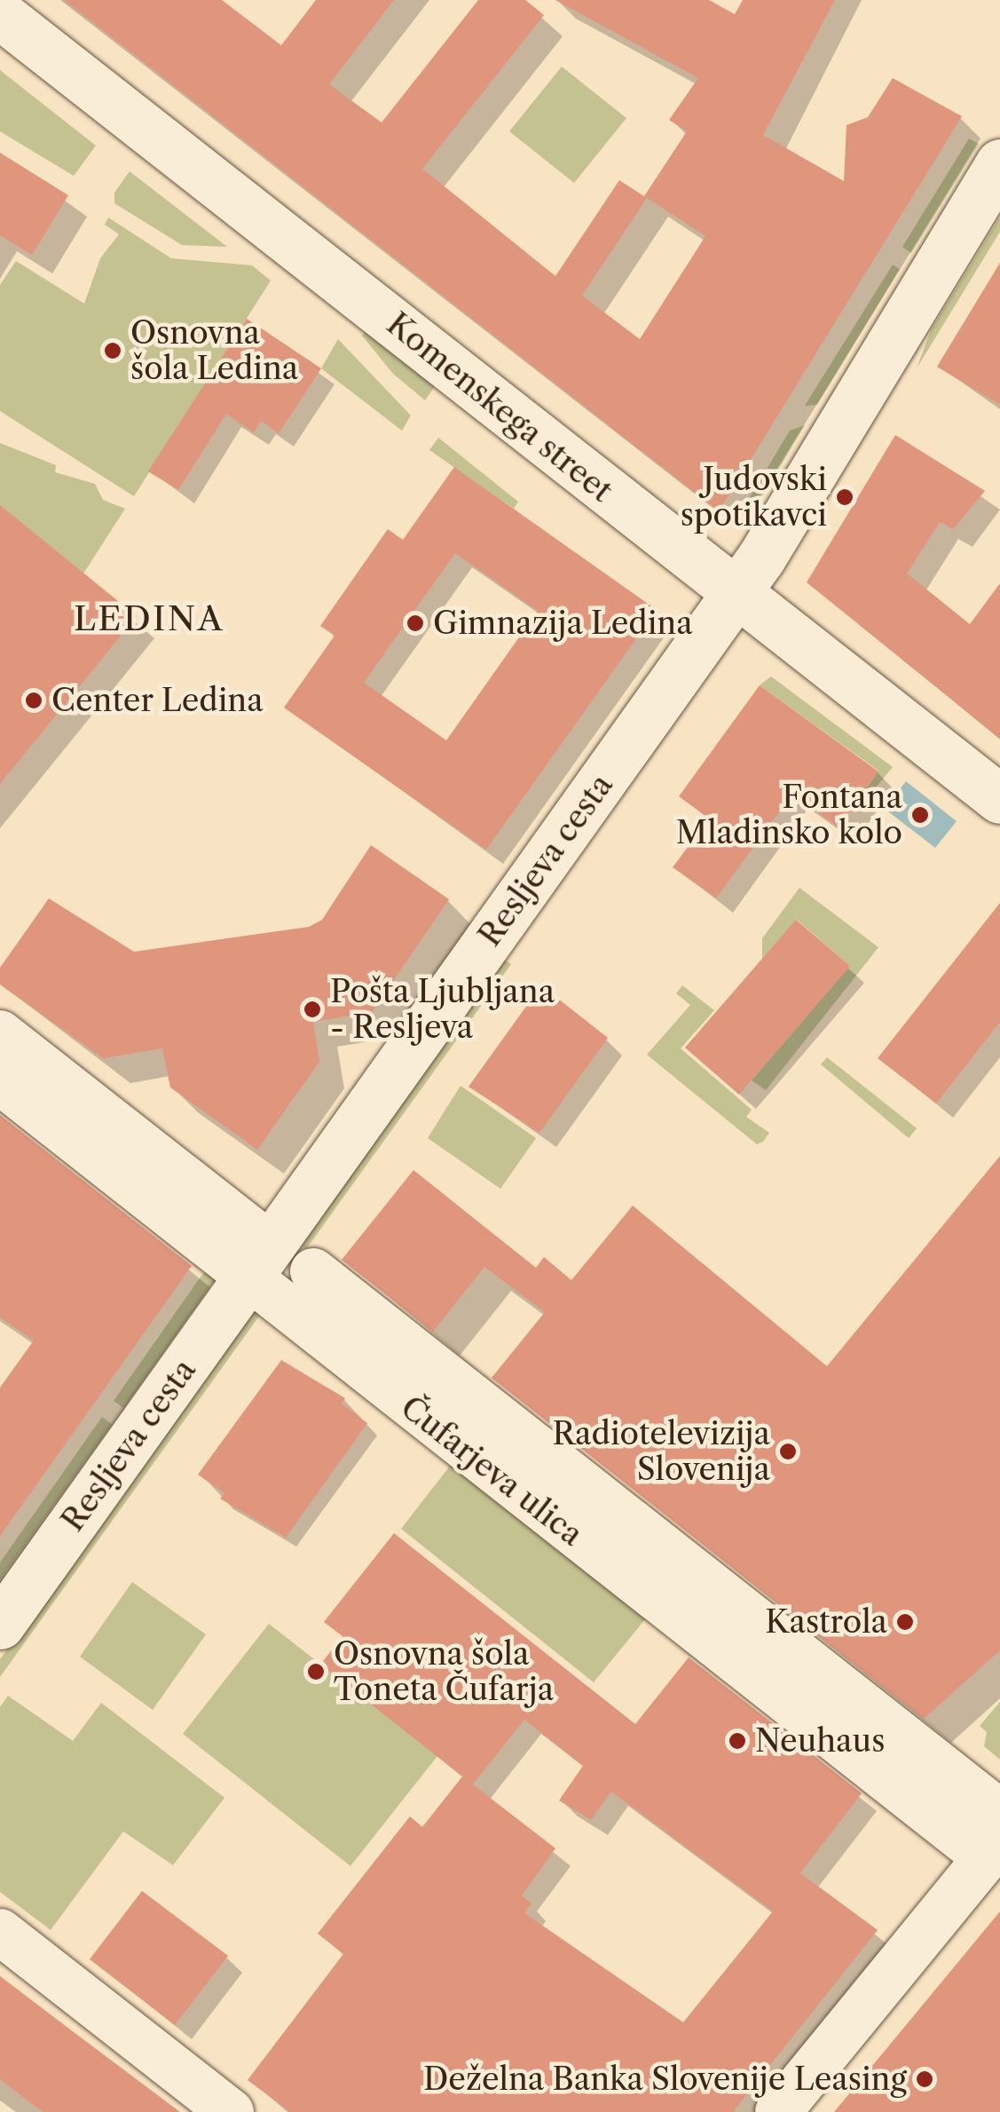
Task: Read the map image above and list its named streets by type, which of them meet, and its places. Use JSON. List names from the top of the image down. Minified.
{"streets":{"main road":["Komenskega street","Resljeva cesta"],"street":["Čufarjeva ulica"]},"crossings":[["Komenskega street","Resljeva cesta"],["Resljeva cesta","Čufarjeva ulica"]],"districts":["LEDINA"],"places":["Osnovna šola Ledina","Judovski spotikavci","Gimnazija Ledina","Center Ledina","Fontana Mladinsko kolo","Pošta Ljubljana - Resljeva","Radiotelevizija Slovenija","Kastrola","Osnovna šola Toneta Čufarja","Neuhaus","Deželna Banka Slovenije Leasing"]}
